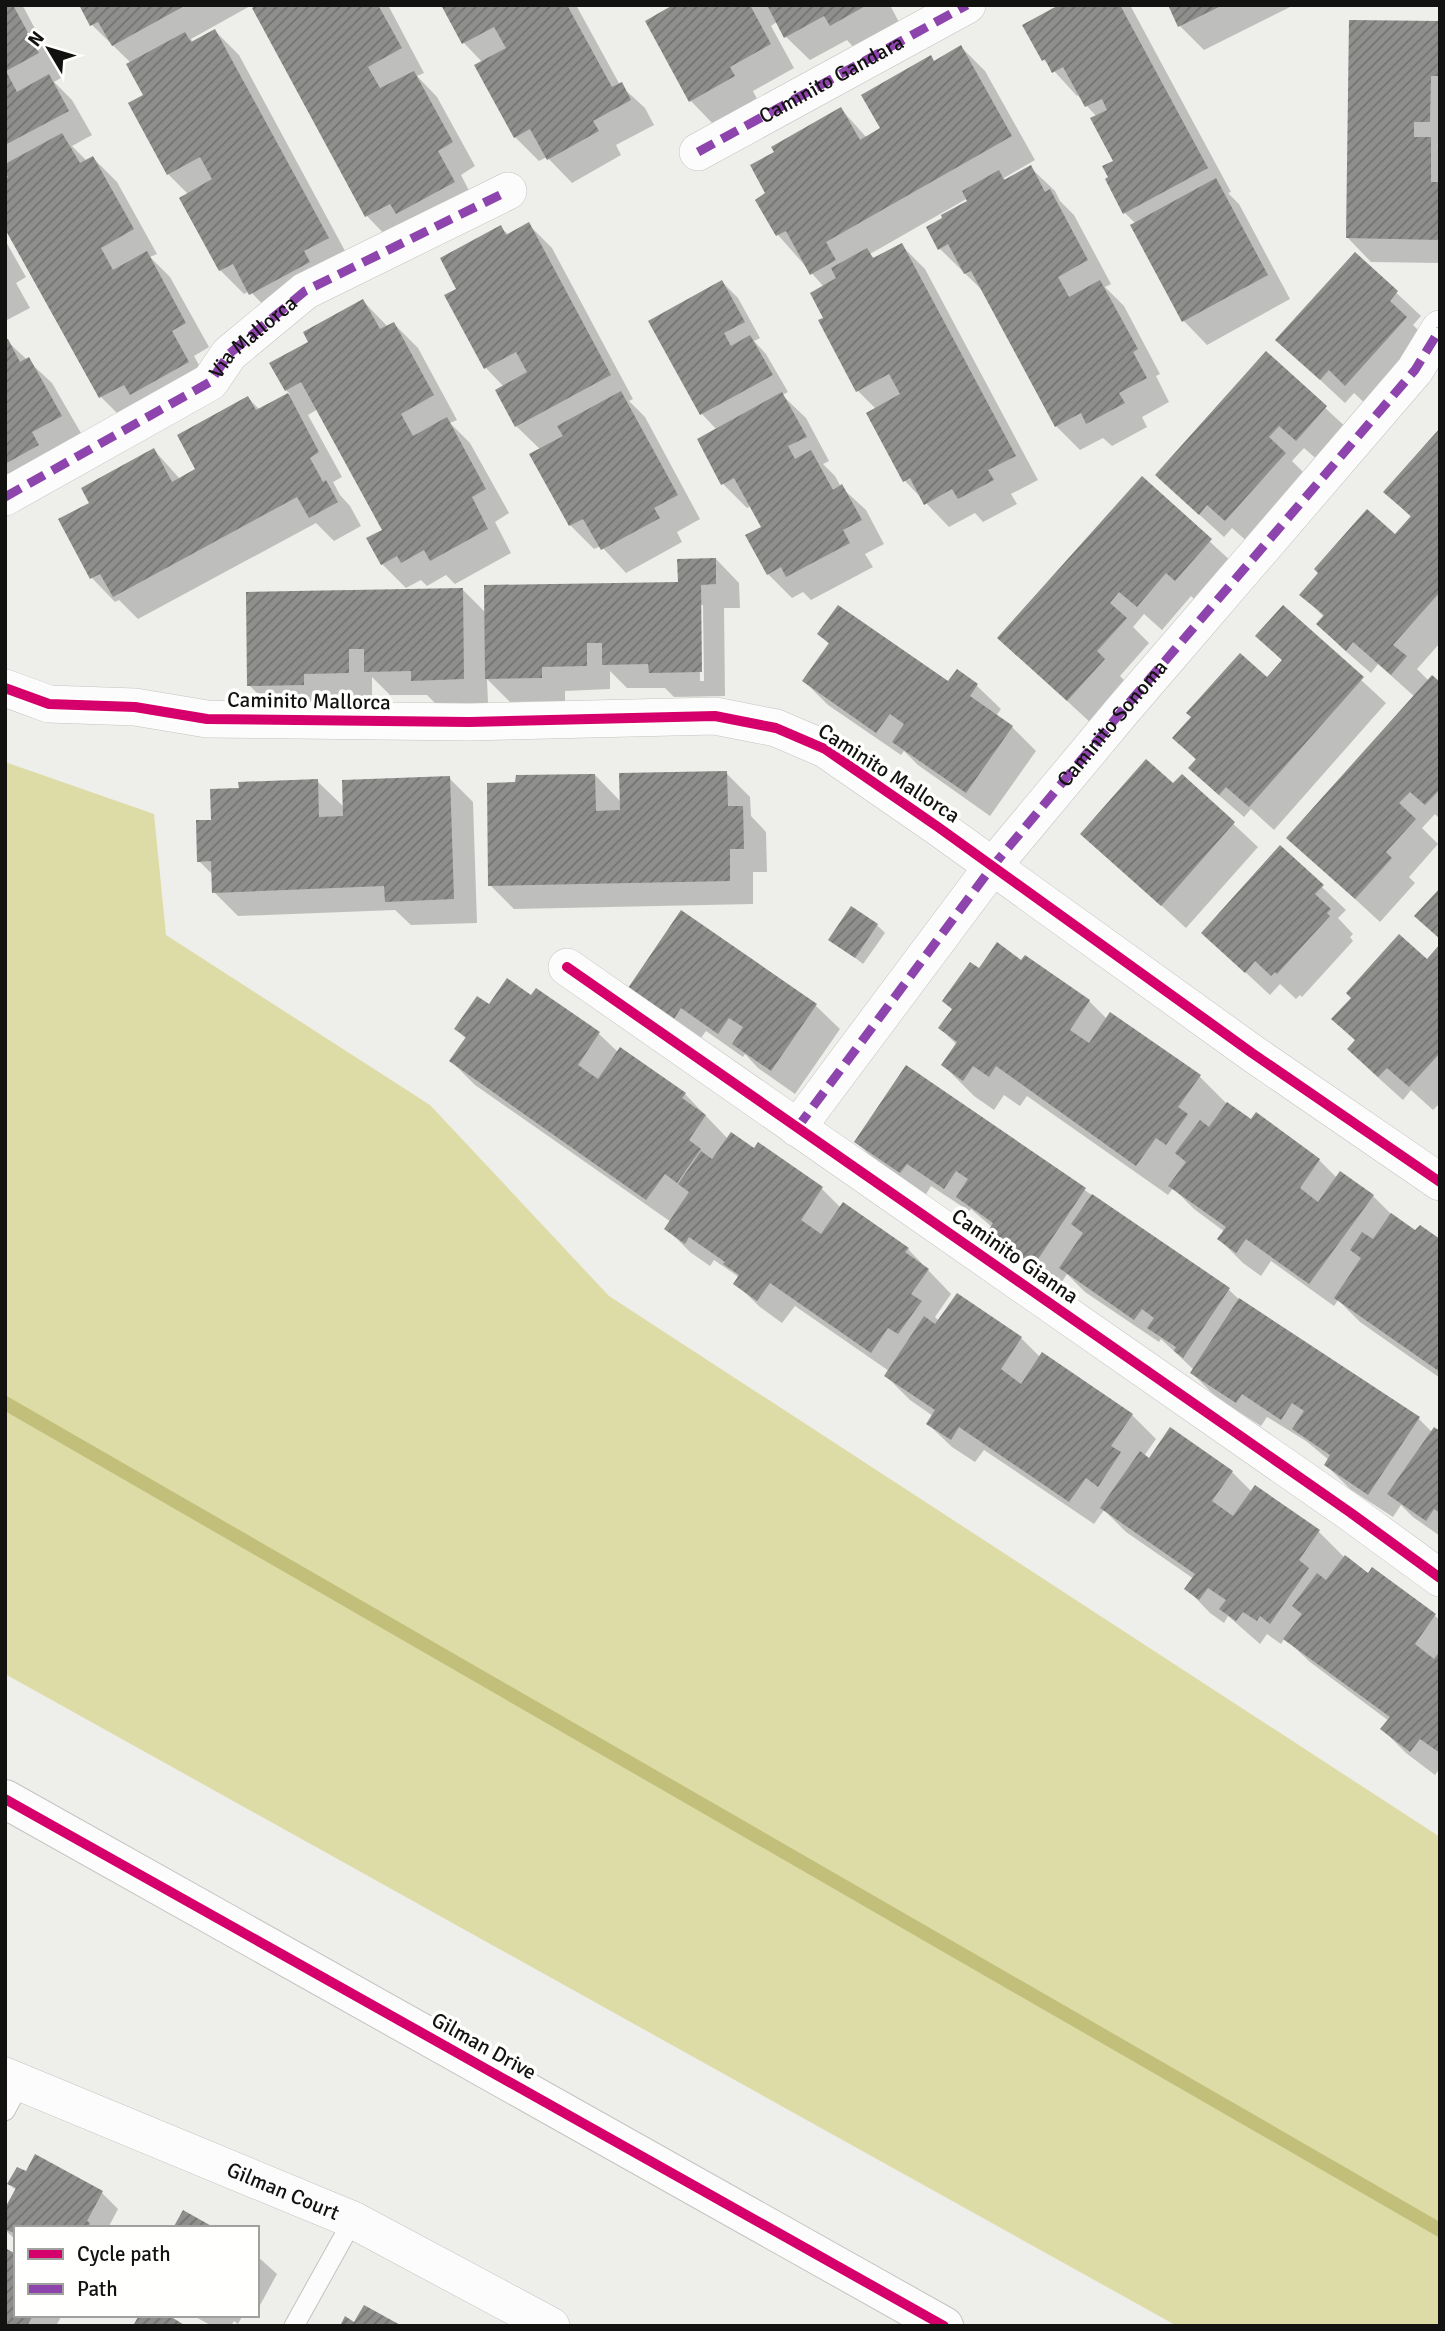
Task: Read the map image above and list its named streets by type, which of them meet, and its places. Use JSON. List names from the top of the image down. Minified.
{"streets":{"main road":["Gilman Drive"],"street":["Caminito Gandara","Via Mallorca","Caminito Mallorca","Caminito Sonoma","Caminito Gianna","Gilman Court"]},"crossings":[["Caminito Mallorca","Caminito Sonoma"],["Caminito Sonoma","Caminito Gianna"]],"legend":["Cycle path","Path"],"north":"top left"}
